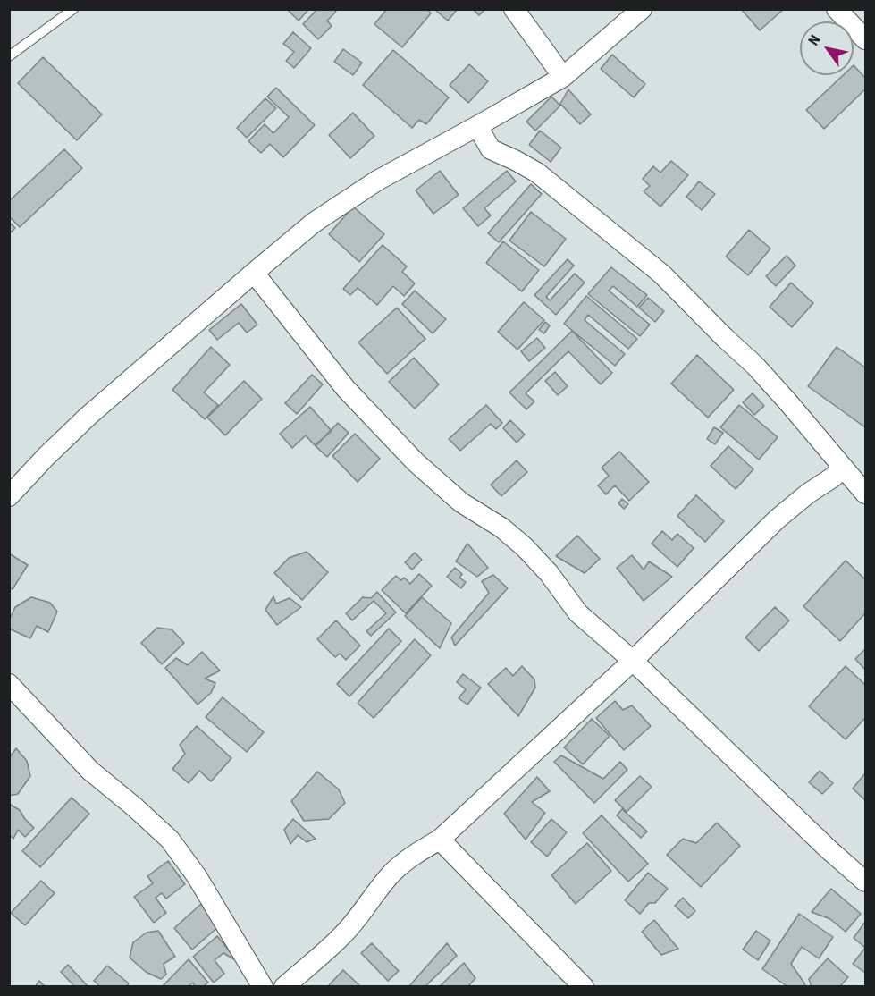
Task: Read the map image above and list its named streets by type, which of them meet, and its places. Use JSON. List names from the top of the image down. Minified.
{"north":"top left"}
